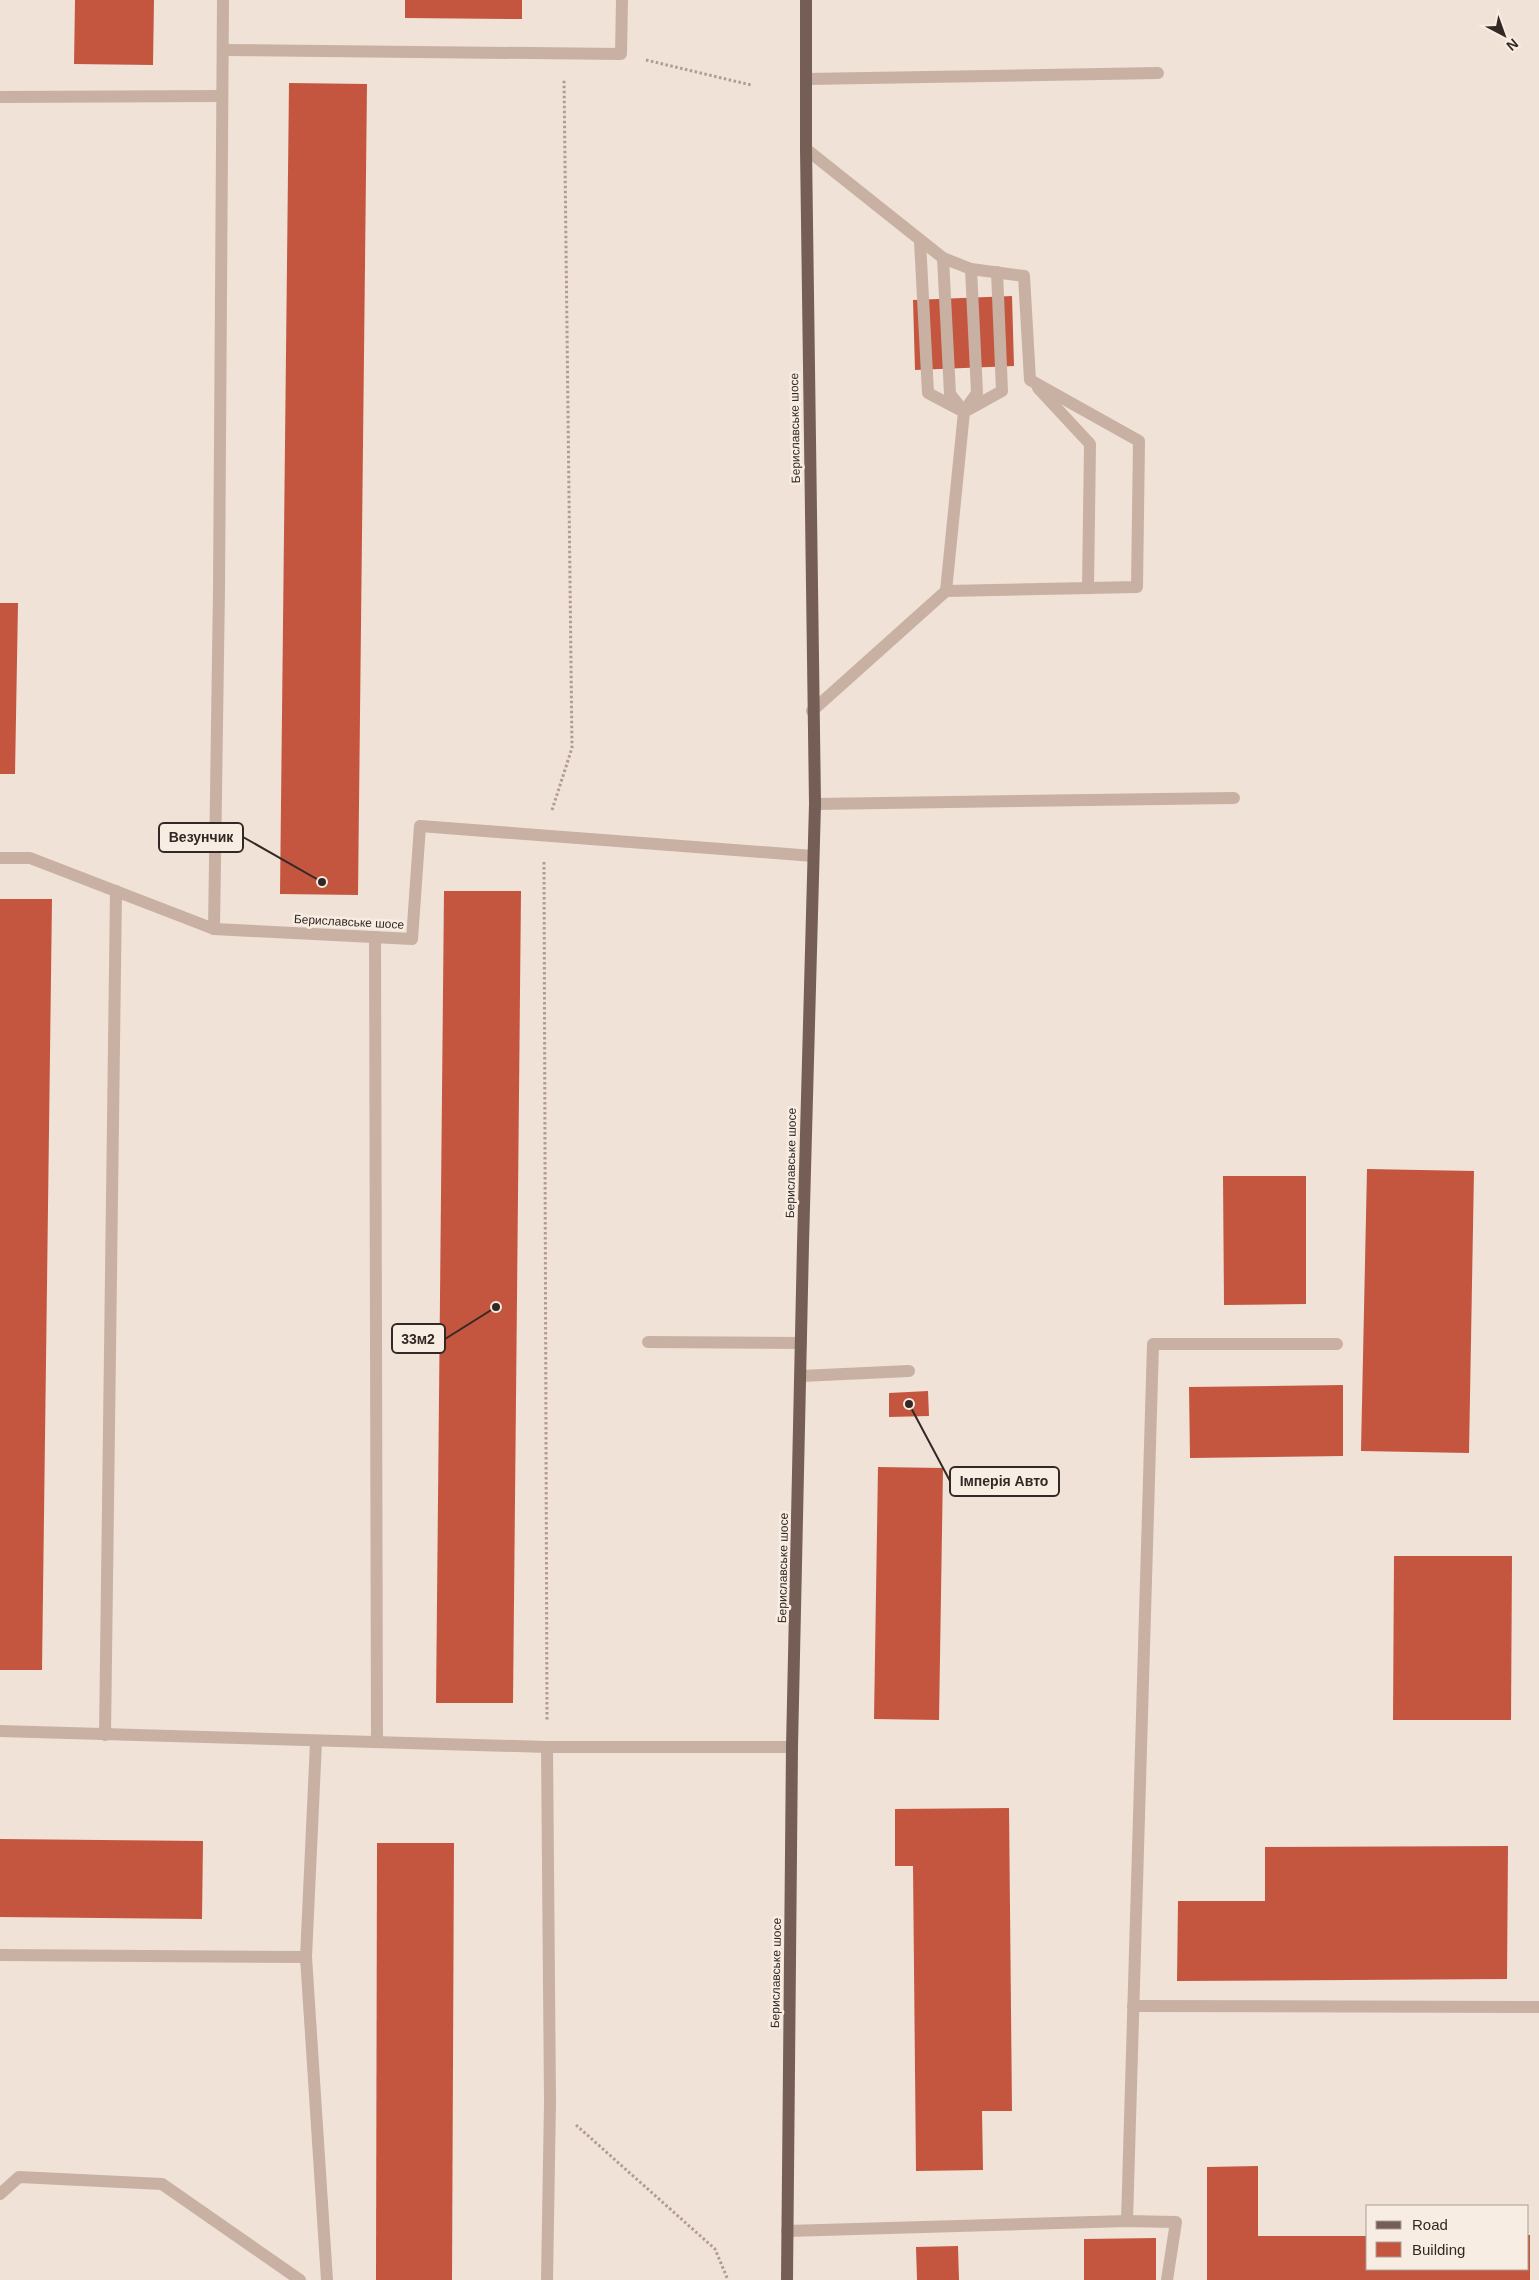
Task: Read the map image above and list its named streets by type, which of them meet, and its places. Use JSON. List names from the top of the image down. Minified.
{"streets":{"main road":["Бериславське шосе"]},"places":["Везунчик","33м2","Імперія Авто"],"legend":["Road","Building"],"north":"bottom right"}
